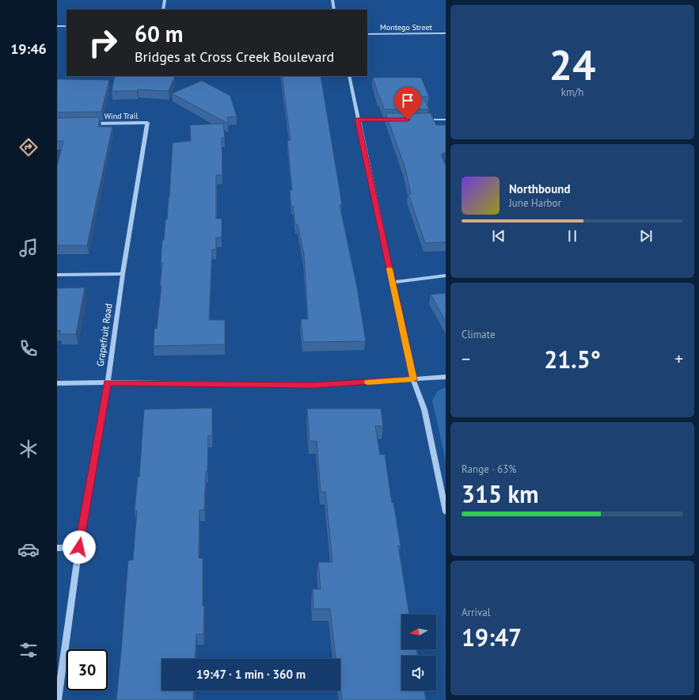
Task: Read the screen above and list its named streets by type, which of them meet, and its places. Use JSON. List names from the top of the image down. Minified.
{"streets":{"street":["Montego Street","Wind Trail","Grapefruit Road"]},"crossings":[["Wind Trail","Grapefruit Road"]],"north":"left","page":{"tabs":"19:46","tile":[["24","km/h"],"Climate",["Range · 63%","315 km"],["Arrival","19:47"]],"turn":["60 m","Bridges at Cross Creek Boulevard"],"song":["Northbound","June Harbor"],"heat":["−","21.5°","+"],"limit":"30","trip":"19:47 · 1 min · 360 m"}}
